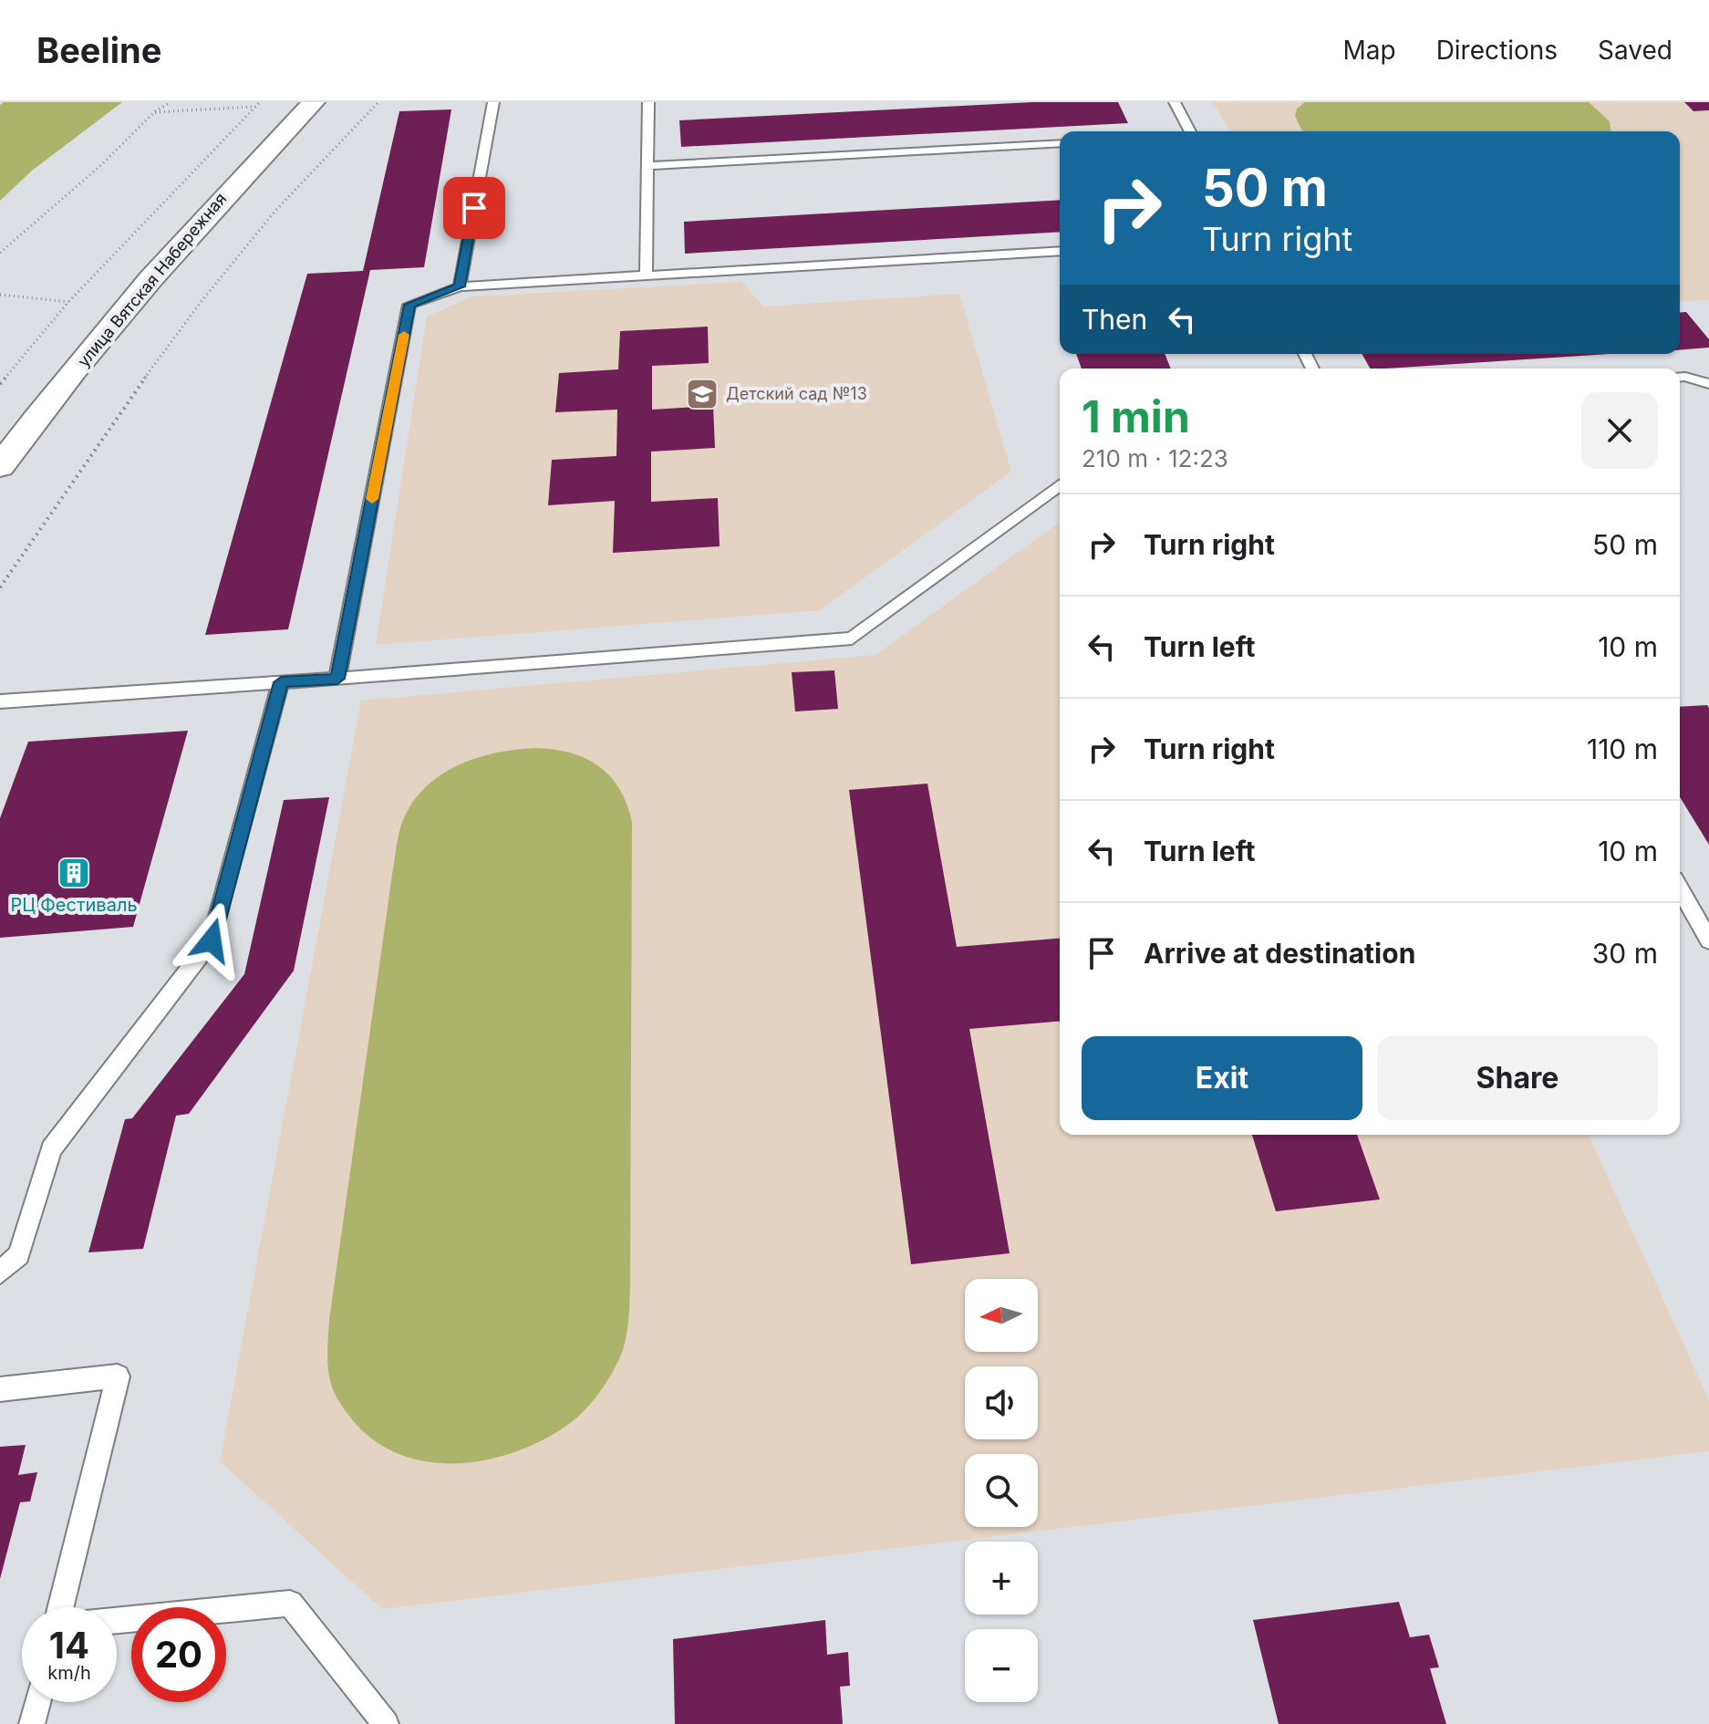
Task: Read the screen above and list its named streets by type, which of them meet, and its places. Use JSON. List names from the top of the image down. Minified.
{"streets":{"street":["улица Вятская Набережная"]},"places":{"school or university":["Детский сад №13"],"building":["РЦ Фестиваль"]},"north":"left","page":{"header":"Beeline","nav":["Map","Directions","Saved"],"turn":["50 m","Turn right"],"then":"Then","heading":["1 min","210 m · 12:23"],"list":[{"name":"Turn right","value":"50 m"},{"name":"Turn left","value":"10 m"},{"name":"Turn right","value":"110 m"},{"name":"Turn left","value":"10 m"},{"name":"Arrive at destination","value":"30 m"}],"buttons":["Exit","Share"],"map_buttons":["+","−"],"speed":"14 km/h","limit":"20"}}
